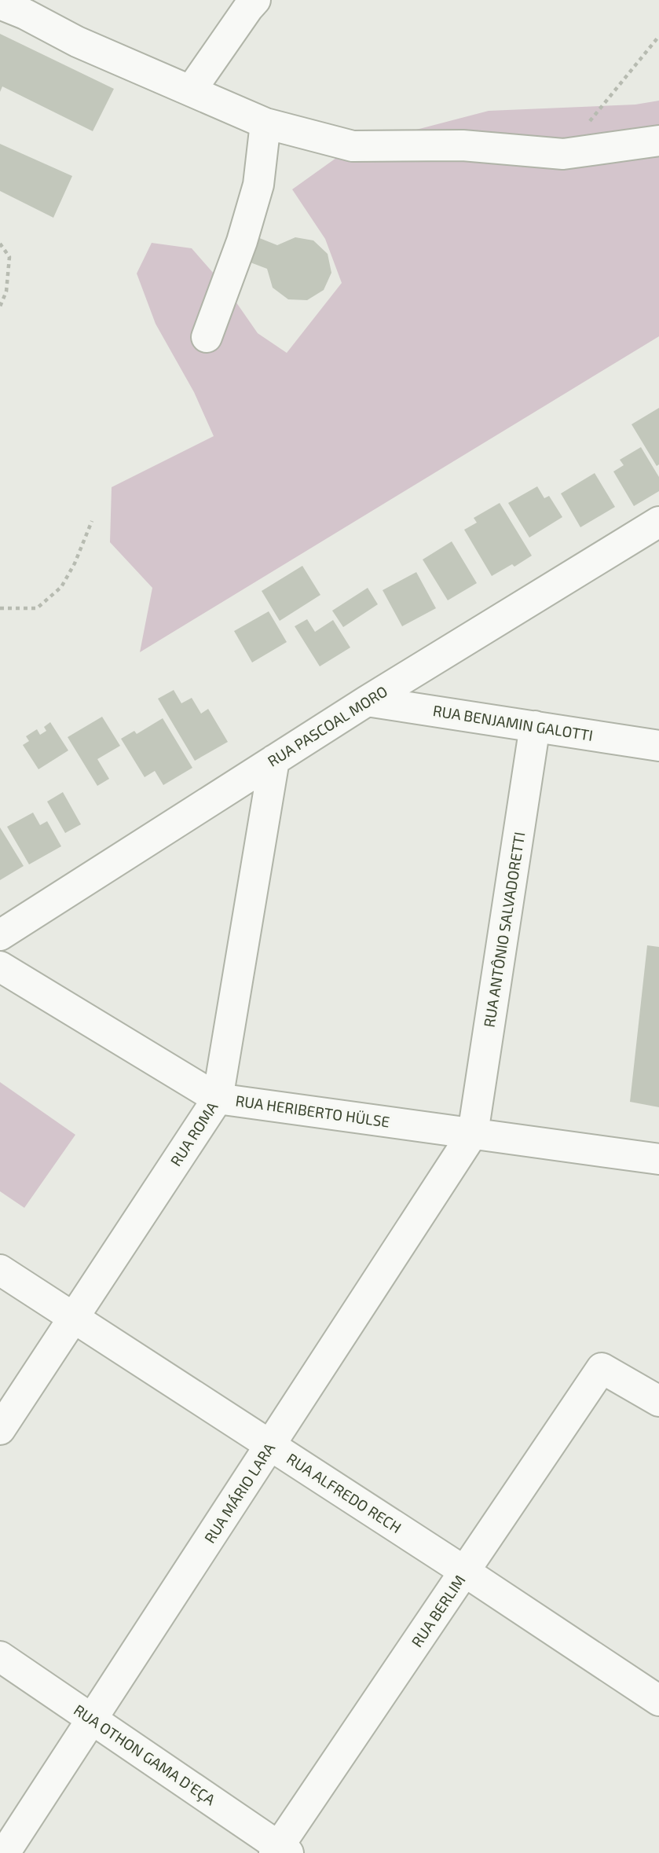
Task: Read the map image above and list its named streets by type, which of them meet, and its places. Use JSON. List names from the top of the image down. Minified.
{"streets":{"street":["RUA BENJAMIN GALOTTI","RUA PASCOAL MORO","RUA ANTÔNIO SALVADORETTI","RUA HERIBERTO HÜLSE","RUA ROMA","RUA MÁRIO LARA","RUA ALFREDO RECH","RUA BERLIM","RUA OTHON GAMA D'EÇA"]},"crossings":[["RUA BENJAMIN GALOTTI","RUA PASCOAL MORO"],["RUA BENJAMIN GALOTTI","RUA ANTÔNIO SALVADORETTI"],["RUA PASCOAL MORO","RUA ROMA"],["RUA ANTÔNIO SALVADORETTI","RUA HERIBERTO HÜLSE"],["RUA ANTÔNIO SALVADORETTI","RUA MÁRIO LARA"],["RUA HERIBERTO HÜLSE","RUA ROMA"],["RUA HERIBERTO HÜLSE","RUA MÁRIO LARA"],["RUA ROMA","RUA ALFREDO RECH"],["RUA MÁRIO LARA","RUA ALFREDO RECH"],["RUA MÁRIO LARA","RUA OTHON GAMA D'EÇA"],["RUA ALFREDO RECH","RUA BERLIM"],["RUA BERLIM","RUA OTHON GAMA D'EÇA"]]}
